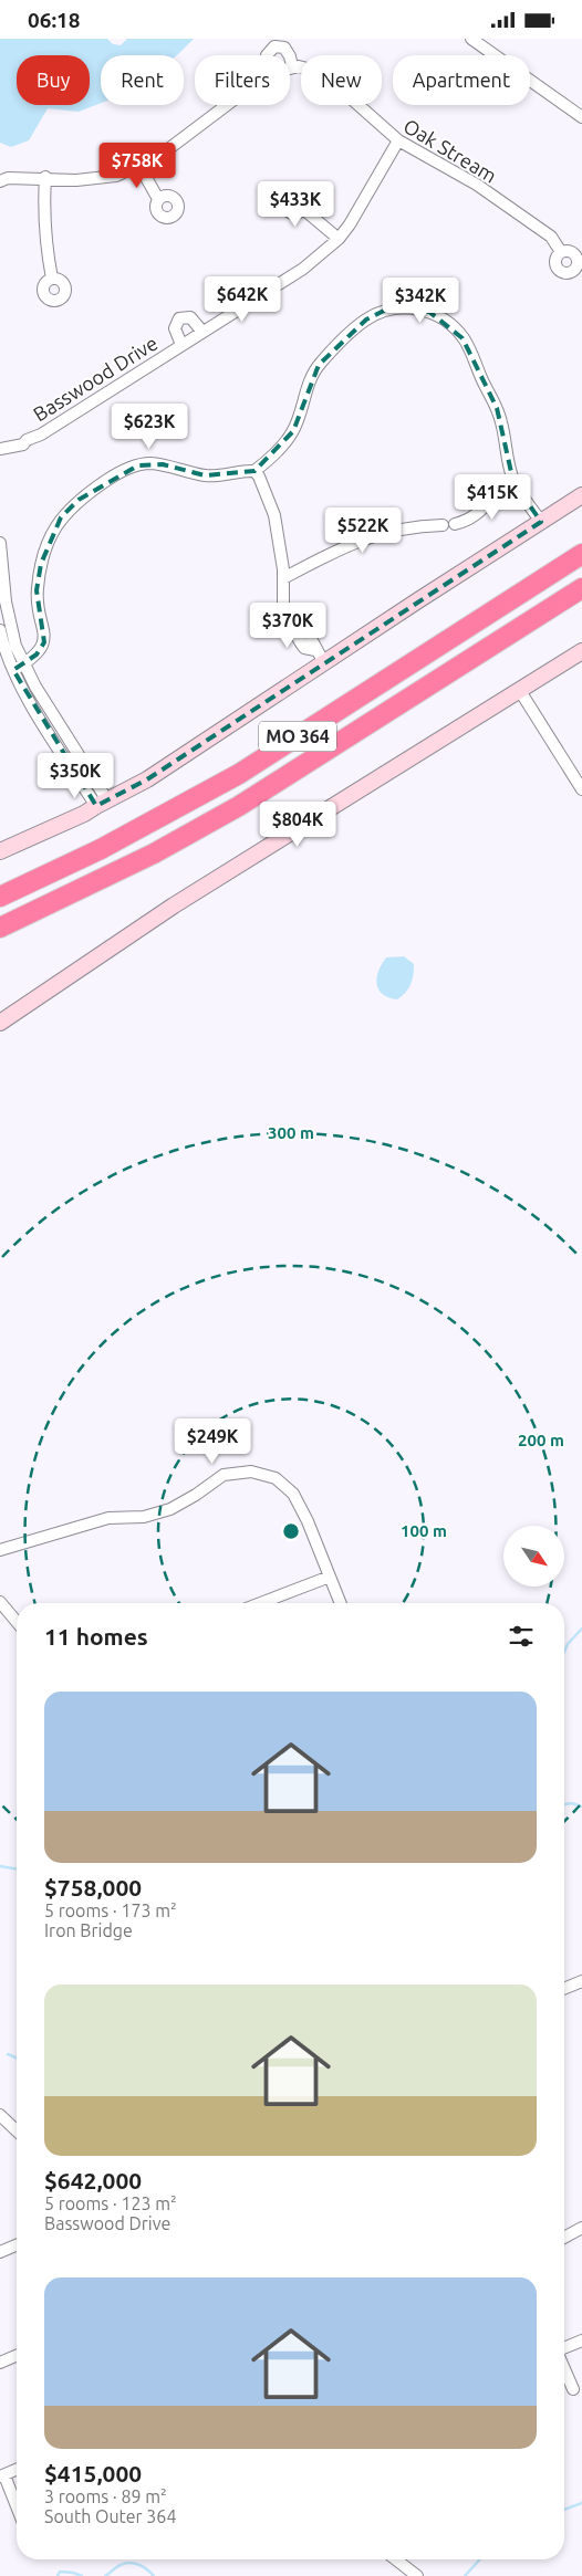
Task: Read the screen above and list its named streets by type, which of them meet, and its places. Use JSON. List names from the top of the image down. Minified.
{"streets":{"highway":["MO 364"],"street":["Oak Stream","Basswood Drive"]},"crossings":[["Oak Stream","Basswood Drive"]],"north":"bottom right","page":{"status":"06:18","chip":["Buy","Rent","Filters","New","Apartment"],"price":["$758K","$433K","$642K","$342K","$623K","$415K","$522K","$370K","$350K","$804K","$249K"],"heading":"11 homes","list":[{"name":"$758,000","note":"5 rooms · 173 m² · Iron Bridge"},{"name":"$642,000","note":"5 rooms · 123 m² · Basswood Drive"},{"name":"$415,000","note":"3 rooms · 89 m² · South Outer 364"}]},"rings":["300 m","200 m","100 m"]}
